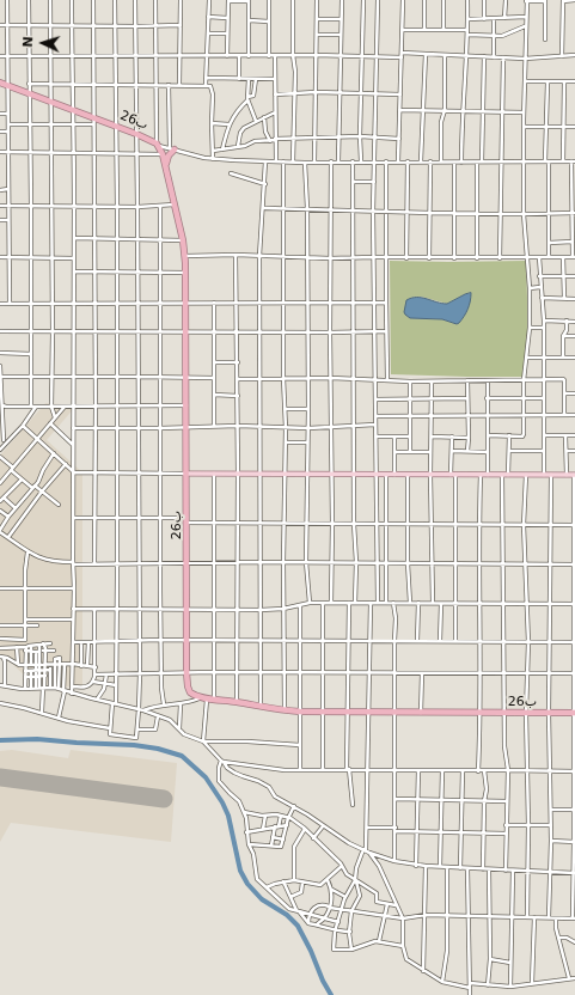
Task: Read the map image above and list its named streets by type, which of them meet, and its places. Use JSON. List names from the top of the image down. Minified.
{"streets":{"highway":["26ب"]},"north":"left"}
